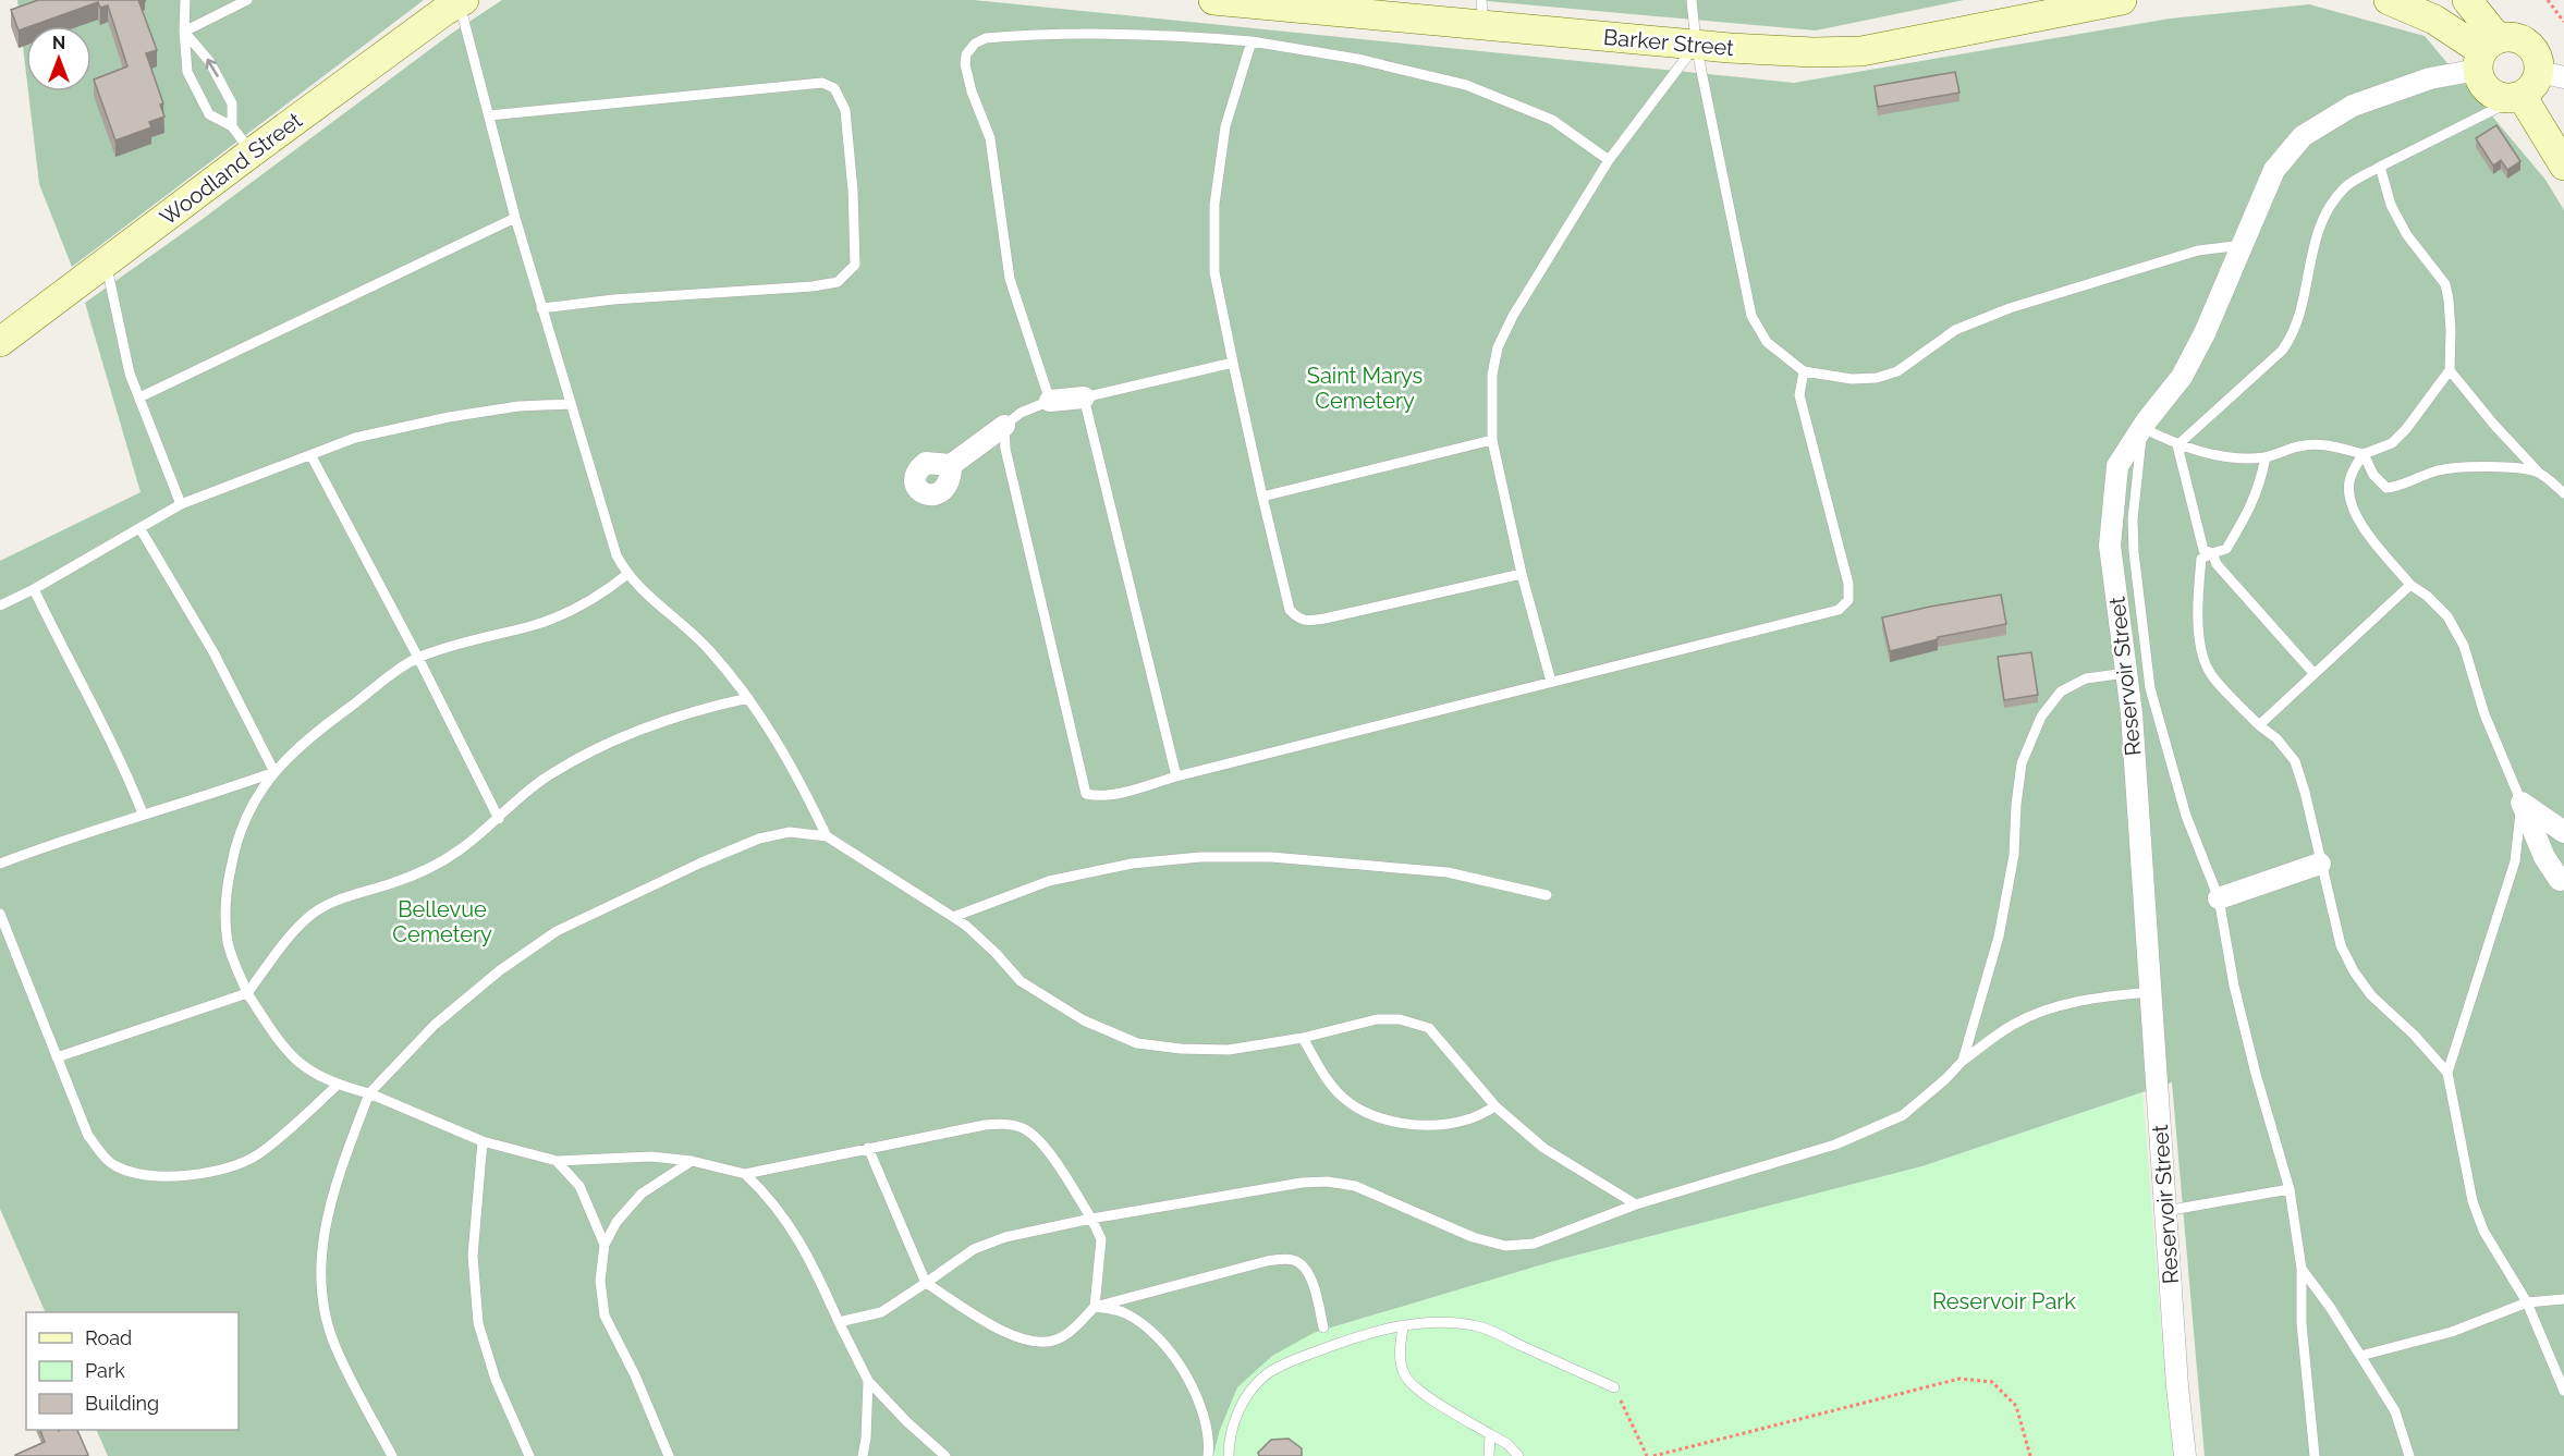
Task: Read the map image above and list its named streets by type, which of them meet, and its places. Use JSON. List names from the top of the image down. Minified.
{"streets":{"main road":["Barker Street","Woodland Street"],"street":["Reservoir Street"]},"parks":["Saint Marys Cemetery","Bellevue Cemetery","Reservoir Park"],"legend":["Road","Park","Building"],"north":"top"}
